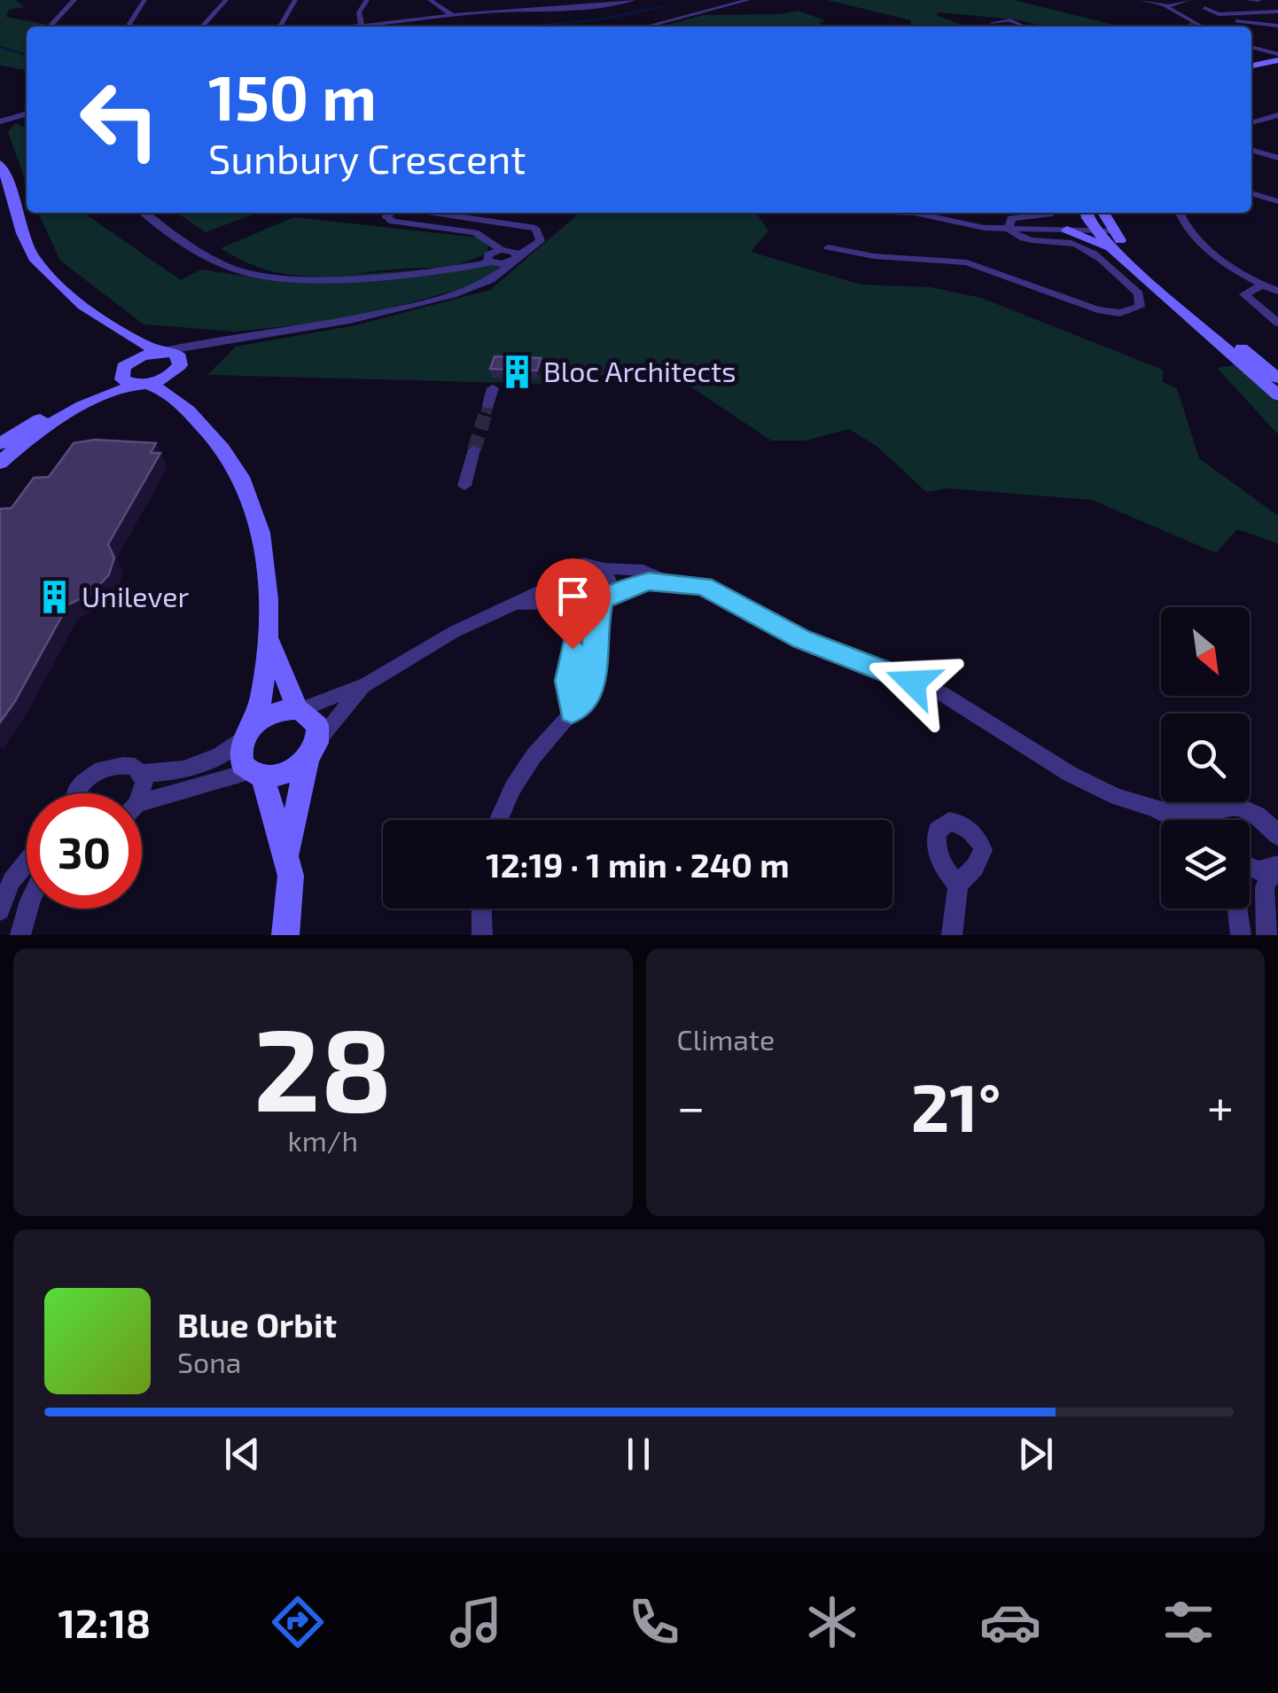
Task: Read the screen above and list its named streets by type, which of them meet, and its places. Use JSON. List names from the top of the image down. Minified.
{"places":{"building":["Bloc Architects","Unilever"]},"north":"bottom right","page":{"turn":["150 m","Sunbury Crescent"],"limit":"30","trip":"12:19 · 1 min · 240 m","tile":[["28","km/h"],"Climate"],"heat":["−","21°","+"],"song":["Blue Orbit","Sona"],"tabs":"12:18"}}
